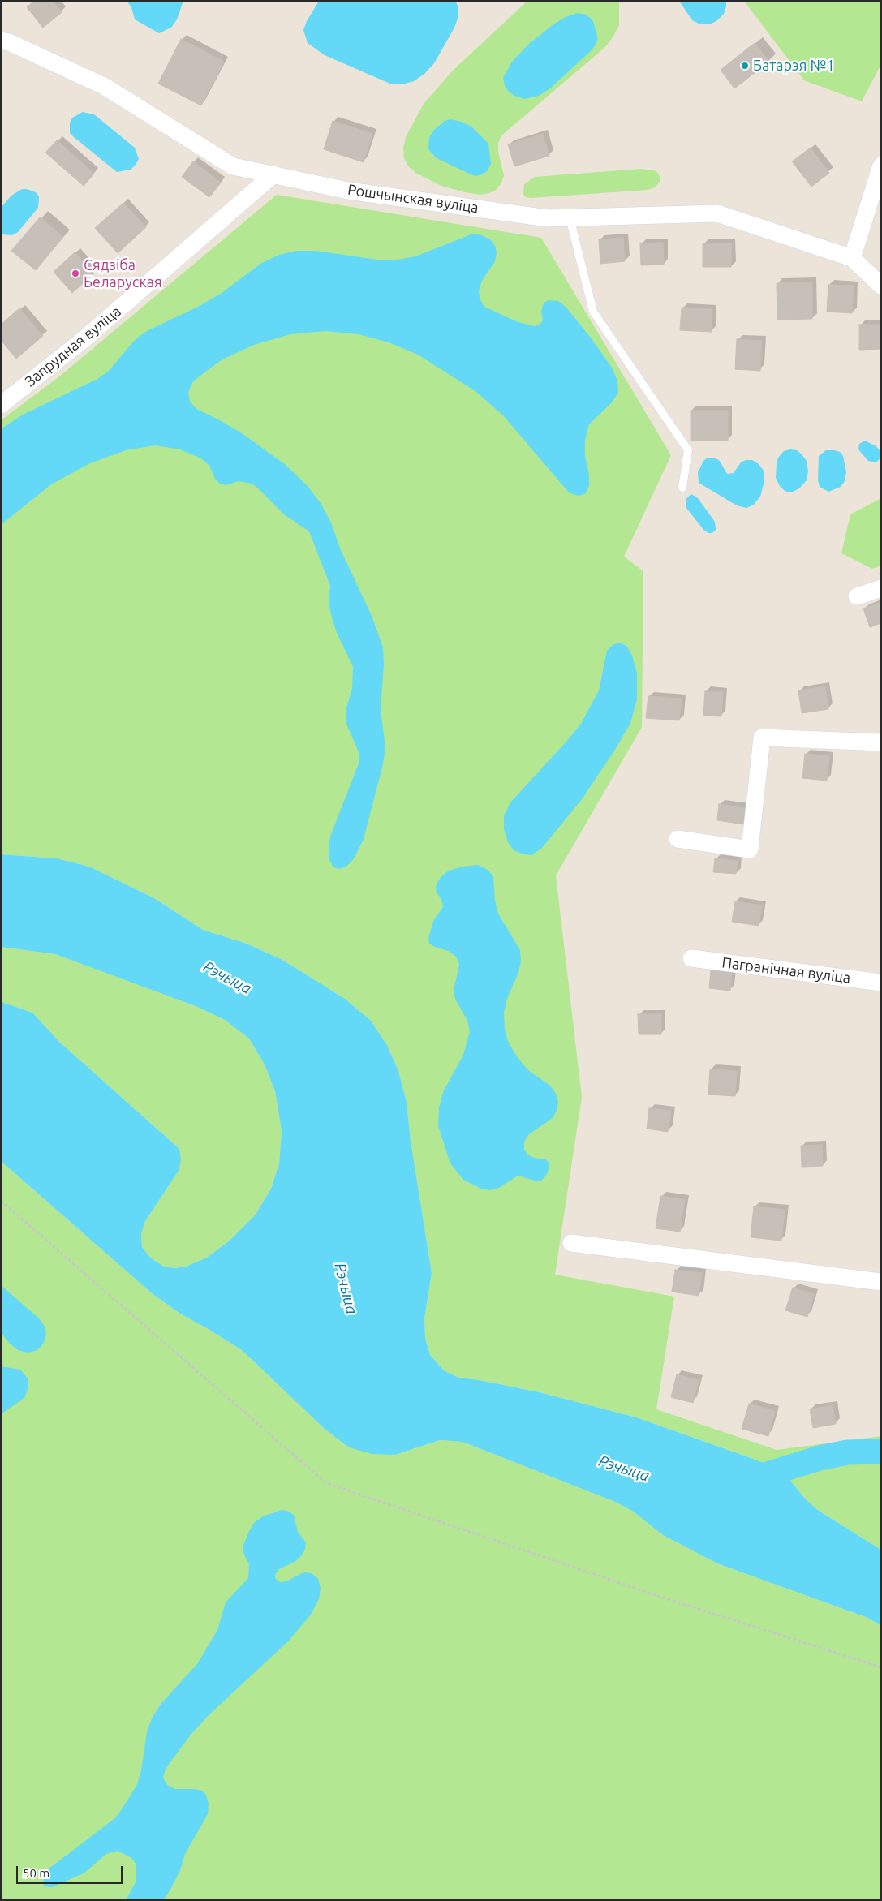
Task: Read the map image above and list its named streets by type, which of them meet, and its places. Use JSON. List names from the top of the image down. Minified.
{"streets":{"street":["Рошчынская вуліца","Запрудная вуліца","Пагранічная вуліца"]},"crossings":[["Рошчынская вуліца","Запрудная вуліца"]],"water":["Рэчыца"],"places":["Батарэя №1","Сядзіба Беларуская"],"scale_bar":"50 m"}
